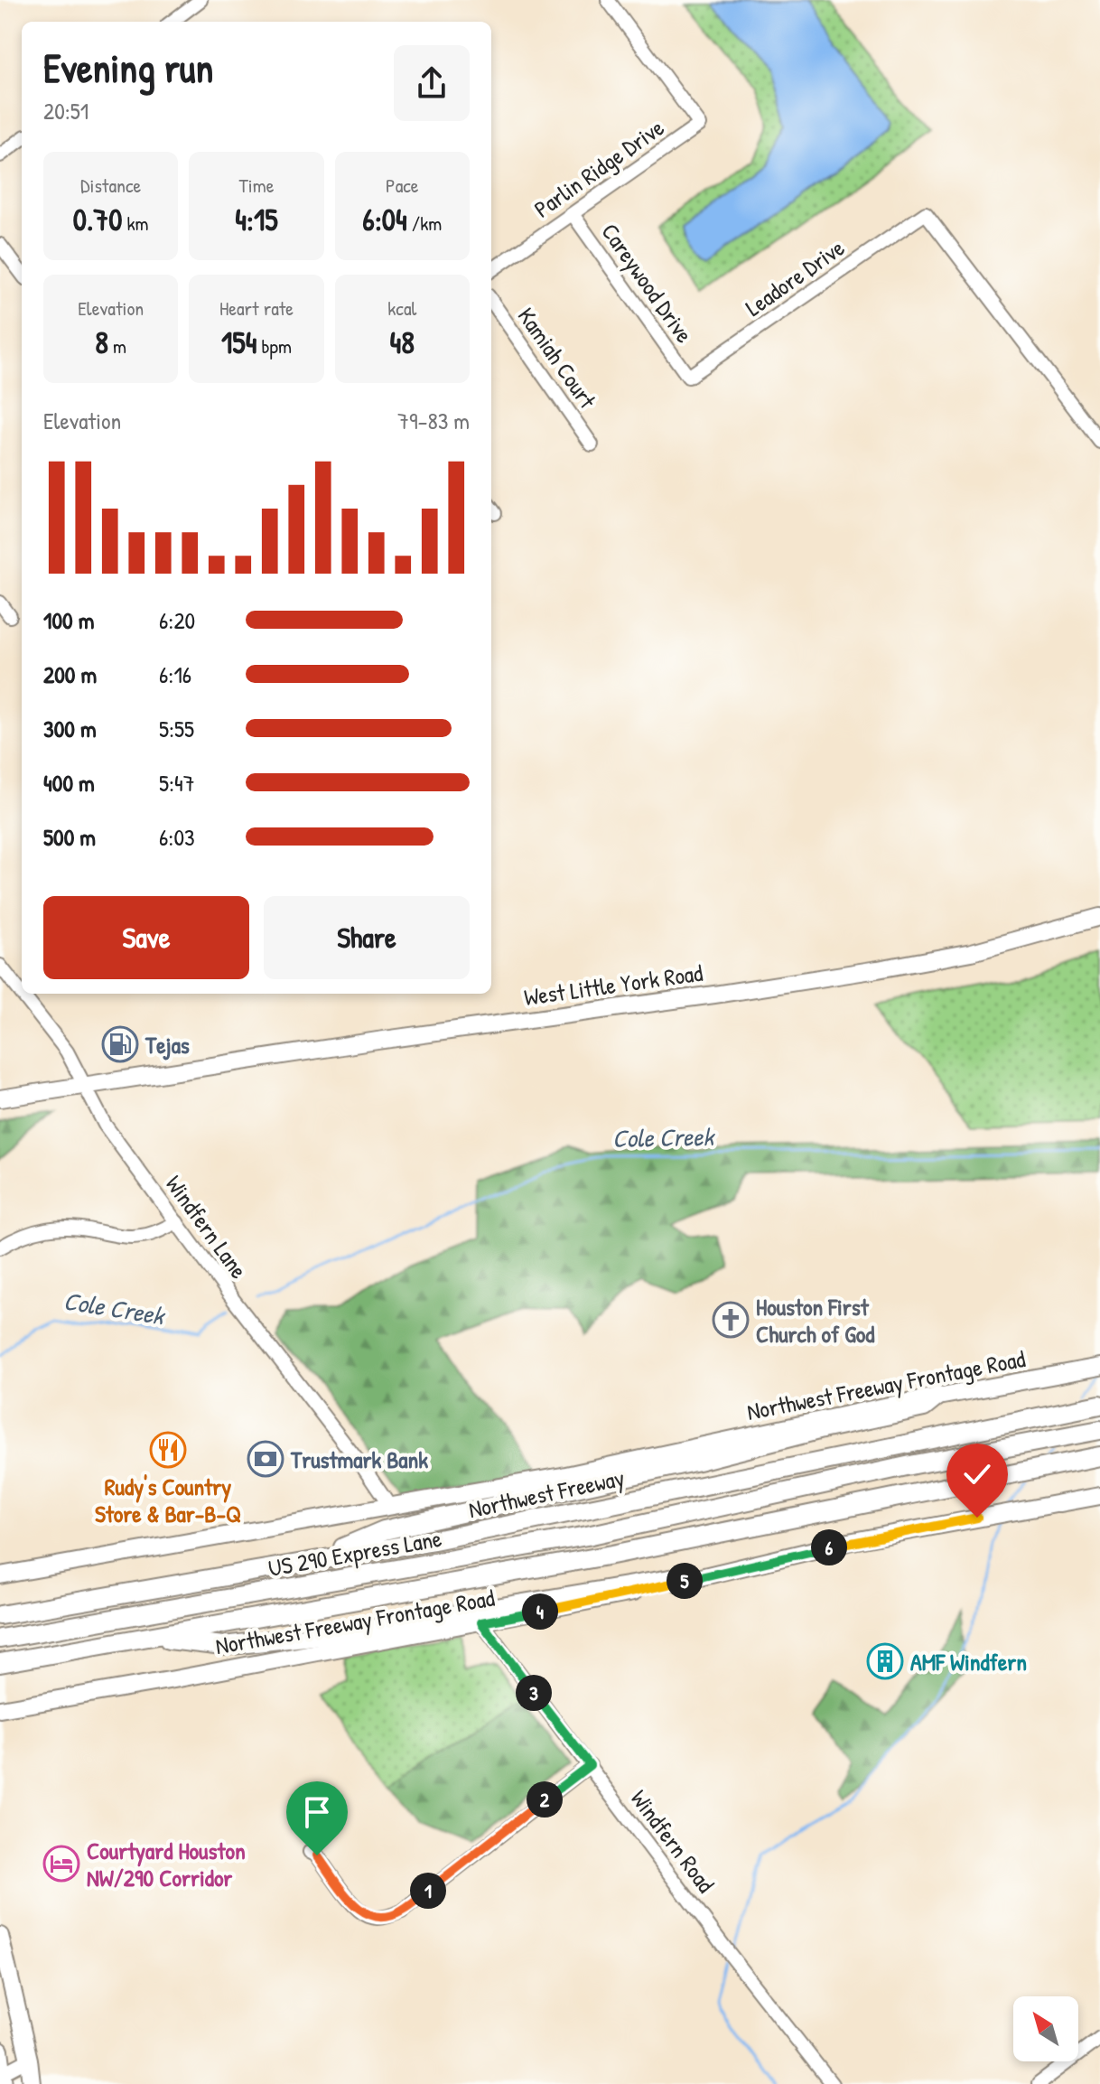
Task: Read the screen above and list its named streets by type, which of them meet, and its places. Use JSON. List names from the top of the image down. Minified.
{"streets":{"highway":["Northwest Freeway","US 290 Express Lane"],"main road":["West Little York Road","Northwest Freeway Frontage Road"],"street":["Parlin Ridge Drive","Leadore Drive","Careywood Drive","Kamiah Court","Windfern Lane","Windfern Road"]},"crossings":[["Parlin Ridge Drive","Careywood Drive"],["Leadore Drive","Careywood Drive"],["West Little York Road","Windfern Lane"],["Windfern Lane","Northwest Freeway Frontage Road"],["Northwest Freeway Frontage Road","Windfern Road"]],"water":["Cole Creek"],"places":{"fuel station":["Tejas"],"church":["Houston First Church of God"],"restaurant":["Rudy's Country Store & Bar-B-Q"],"bank":["Trustmark Bank"],"building":["AMF Windfern"],"hotel":["Courtyard Houston NW/290 Corridor"]},"north":"top left","page":{"heading":["Evening run","20:51"],"stats":[["Distance","0.70 km"],["Time","4:15"],["Pace","6:04 /km"],["Elevation","8 m"],["Heart rate","154 bpm"],["kcal","48"]],"chart":["Elevation","79–83 m"],"list":[{"name":"100 m","note":"6:20"},{"name":"200 m","note":"6:16"},{"name":"300 m","note":"5:55"},{"name":"400 m","note":"5:47"},{"name":"500 m","note":"6:03"}],"buttons":["Save","Share"],"pins":["6","5","4","3","2","1"]}}
